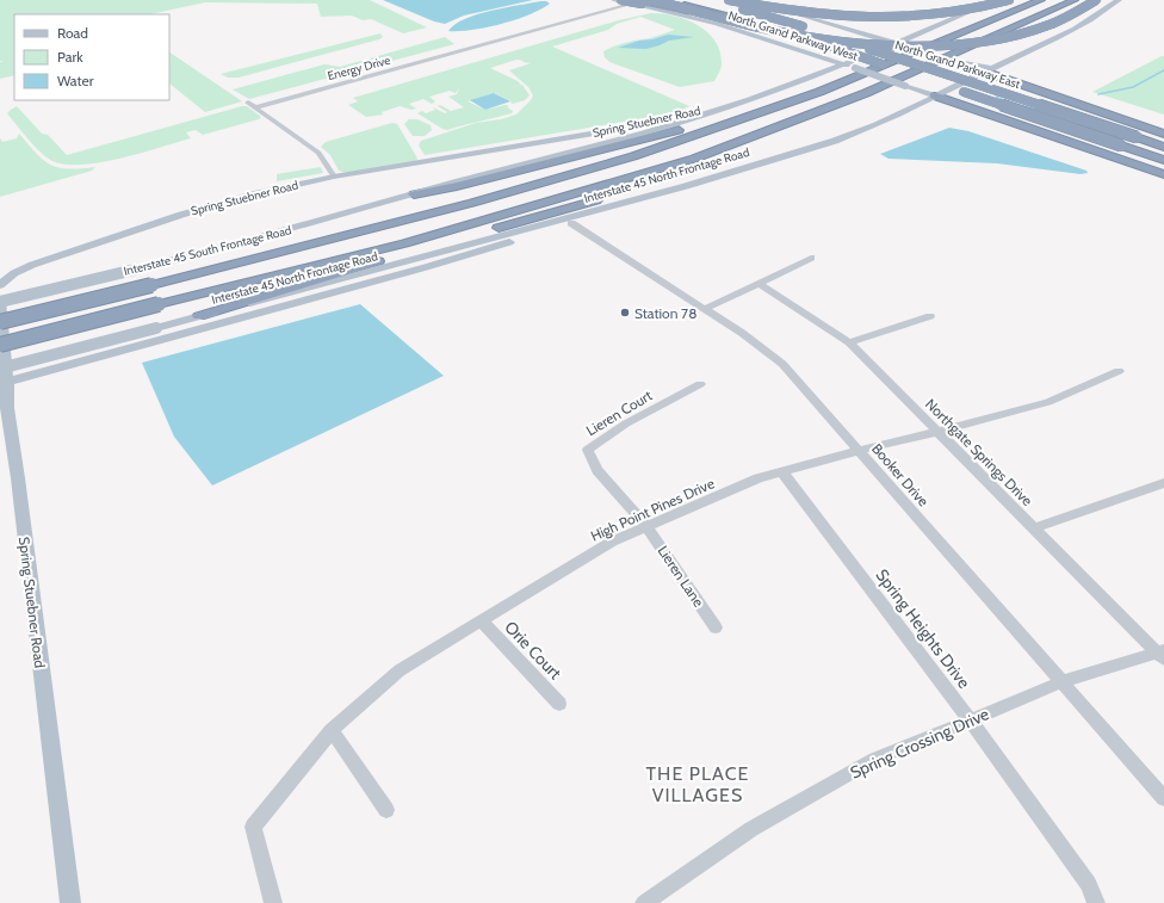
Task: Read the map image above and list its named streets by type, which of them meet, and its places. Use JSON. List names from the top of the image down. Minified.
{"streets":{"highway":["North Grand Parkway West","North Grand Parkway East"],"main road":["Spring Stuebner Road","Interstate 45 North Frontage Road","Interstate 45 South Frontage Road"],"street":["Energy Drive","Lieren Court","Northgate Springs Drive","Booker Drive","High Point Pines Drive","Lieren Lane","Spring Heights Drive","Orie Court","Spring Crossing Drive"]},"crossings":[["North Grand Parkway West","North Grand Parkway East"],["North Grand Parkway West","Energy Drive"],["Spring Stuebner Road","Interstate 45 South Frontage Road"],["Lieren Court","High Point Pines Drive"],["Lieren Court","Lieren Lane"],["Northgate Springs Drive","High Point Pines Drive"],["Northgate Springs Drive","Spring Crossing Drive"],["Booker Drive","High Point Pines Drive"],["Booker Drive","Spring Crossing Drive"],["High Point Pines Drive","Lieren Lane"],["High Point Pines Drive","Spring Heights Drive"],["High Point Pines Drive","Orie Court"],["Spring Heights Drive","Spring Crossing Drive"]],"districts":["THE PLACE VILLAGES"],"places":["Station 78"],"legend":["Road","Park","Water"]}
